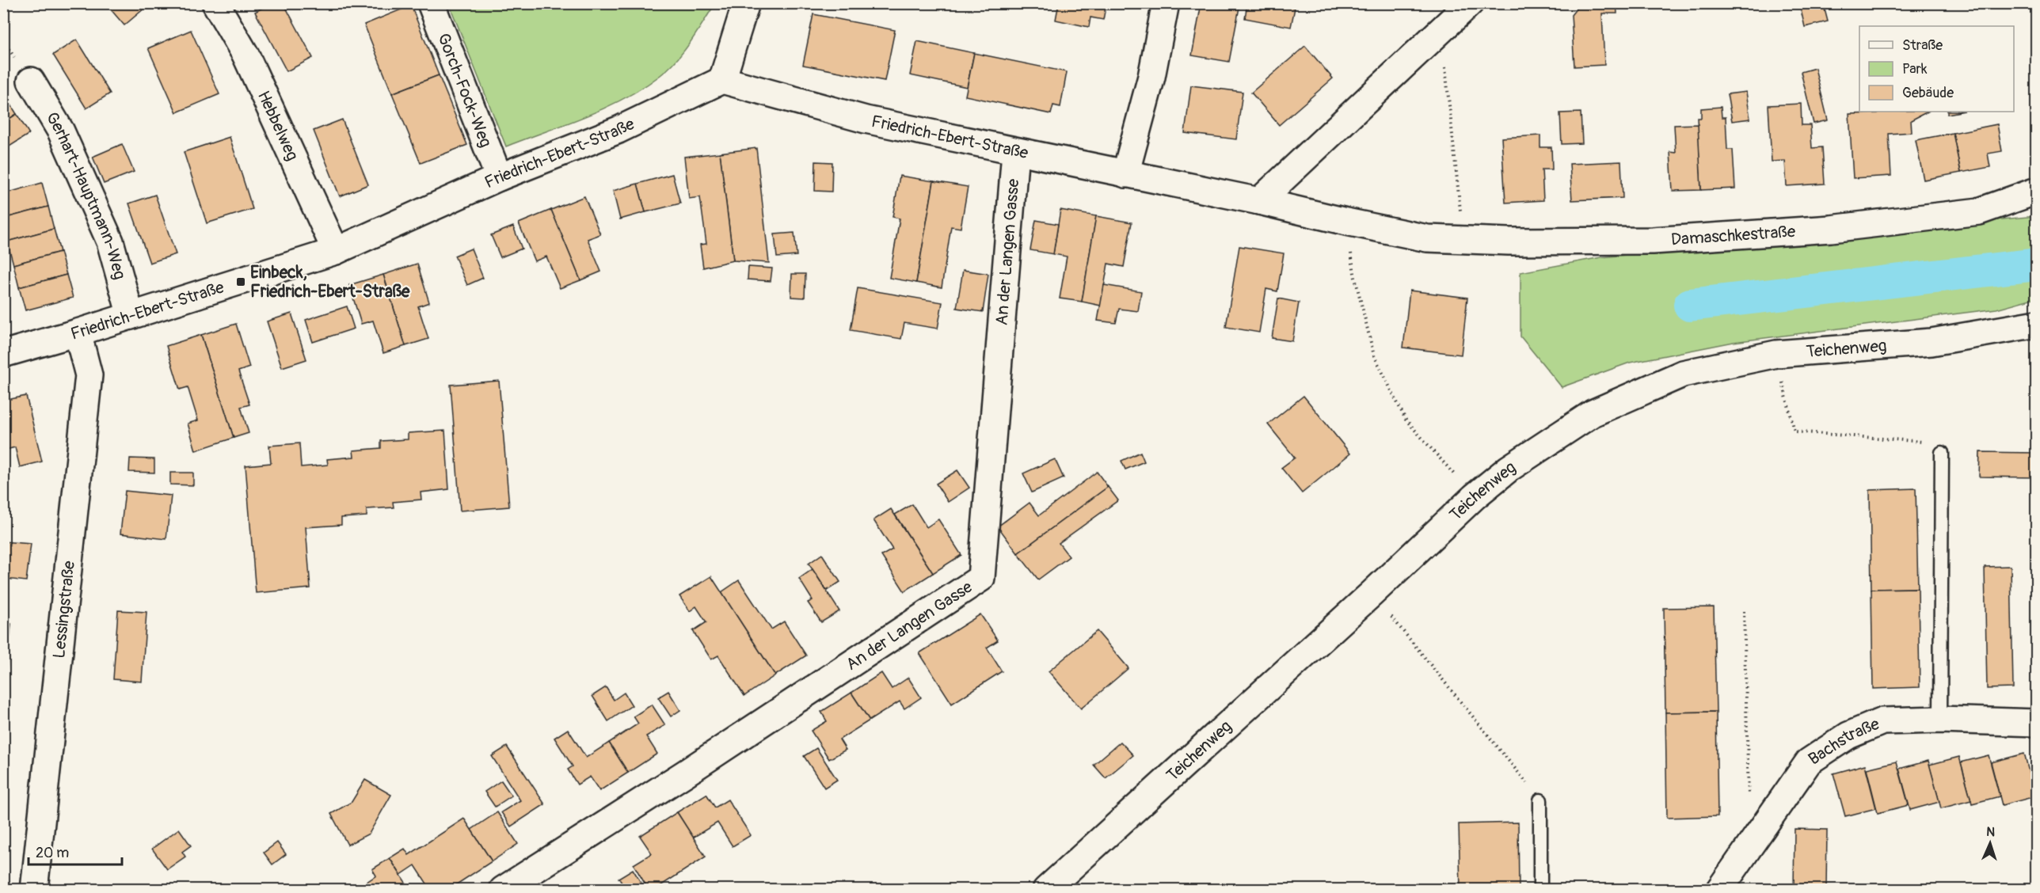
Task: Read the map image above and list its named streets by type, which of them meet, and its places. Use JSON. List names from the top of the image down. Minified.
{"streets":{"street":["Gorch-Fock-Weg","Hebbelweg","Friedrich-Ebert-Straße","Gerhart-Hauptmann-Weg","Damaschkestraße","An der Langen Gasse","Teichenweg","Lessingstraße","Bachstraße"]},"crossings":[["Gorch-Fock-Weg","Friedrich-Ebert-Straße"],["Hebbelweg","Friedrich-Ebert-Straße"],["Friedrich-Ebert-Straße","Gerhart-Hauptmann-Weg"],["Friedrich-Ebert-Straße","Damaschkestraße"],["Friedrich-Ebert-Straße","An der Langen Gasse"],["Friedrich-Ebert-Straße","Lessingstraße"]],"places":{"transit":["Einbeck, Friedrich-Ebert-Straße"]},"legend":["Straße","Park","Gebäude"],"scale_bar":"20 m","north":"top"}
